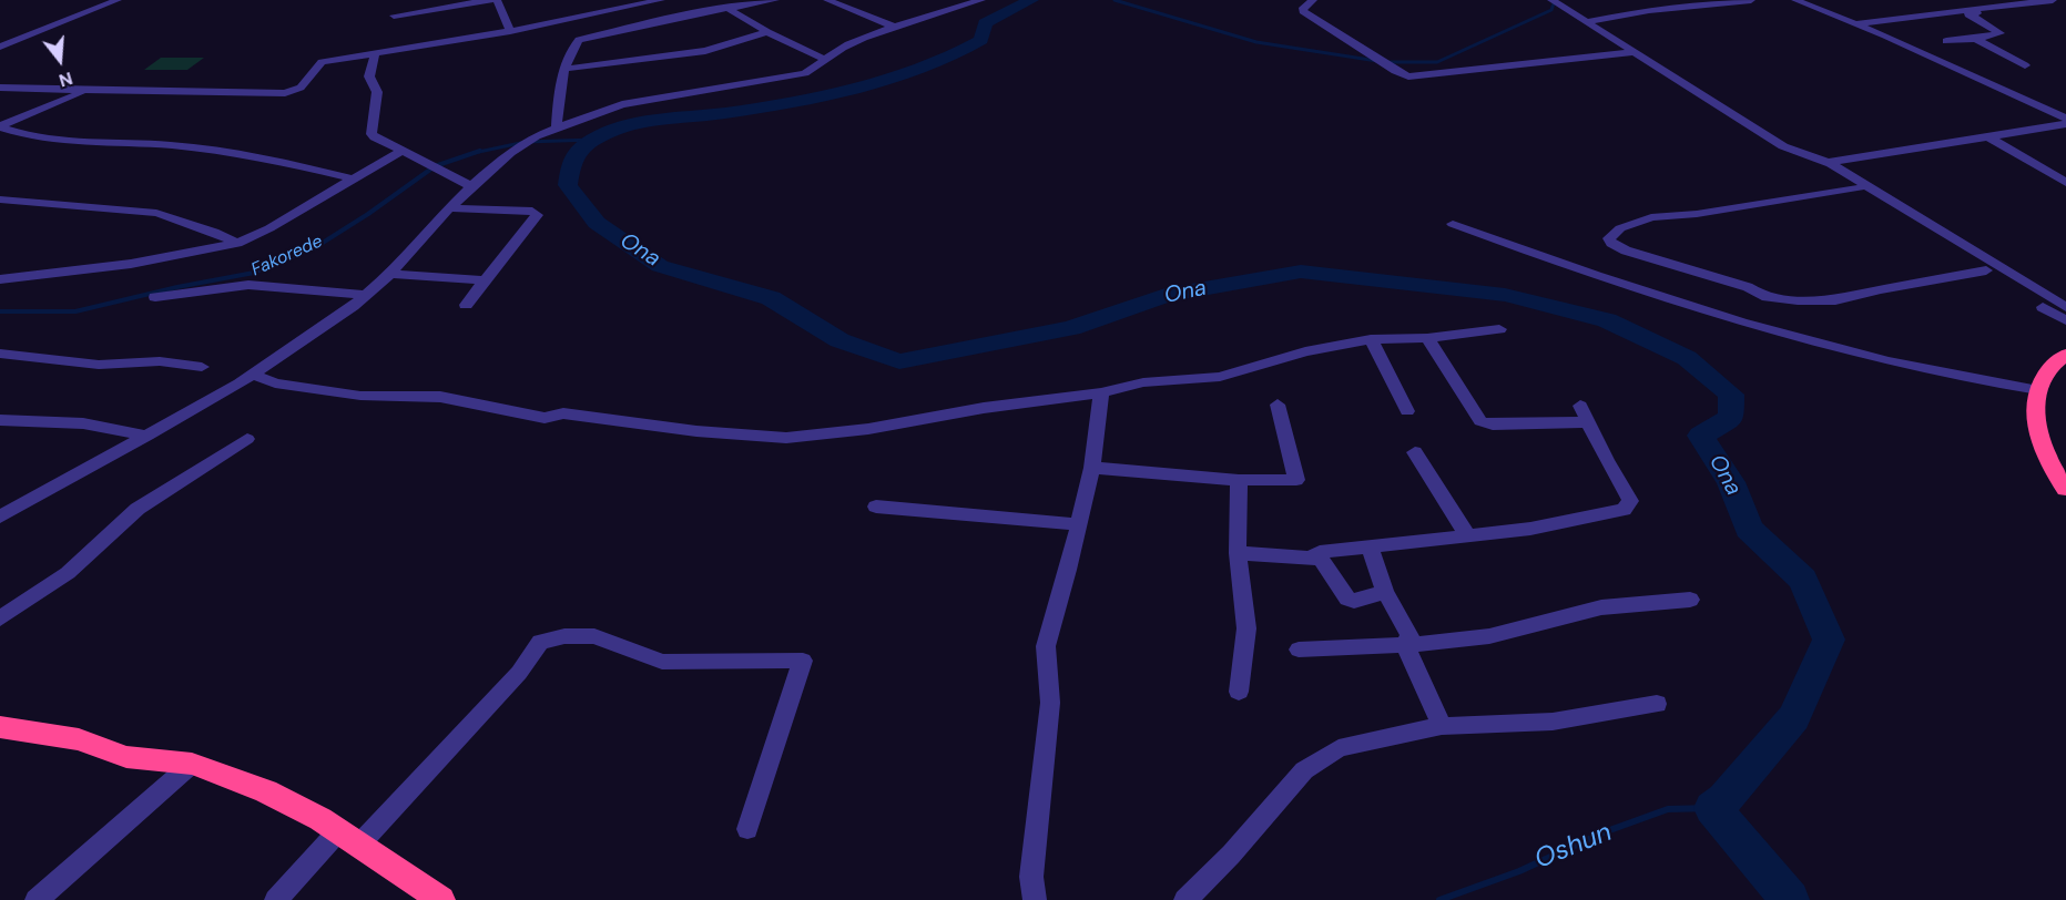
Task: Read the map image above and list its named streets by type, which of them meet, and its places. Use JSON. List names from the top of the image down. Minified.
{"water":["Ona","Fakorede","Oshun"],"north":"bottom"}
